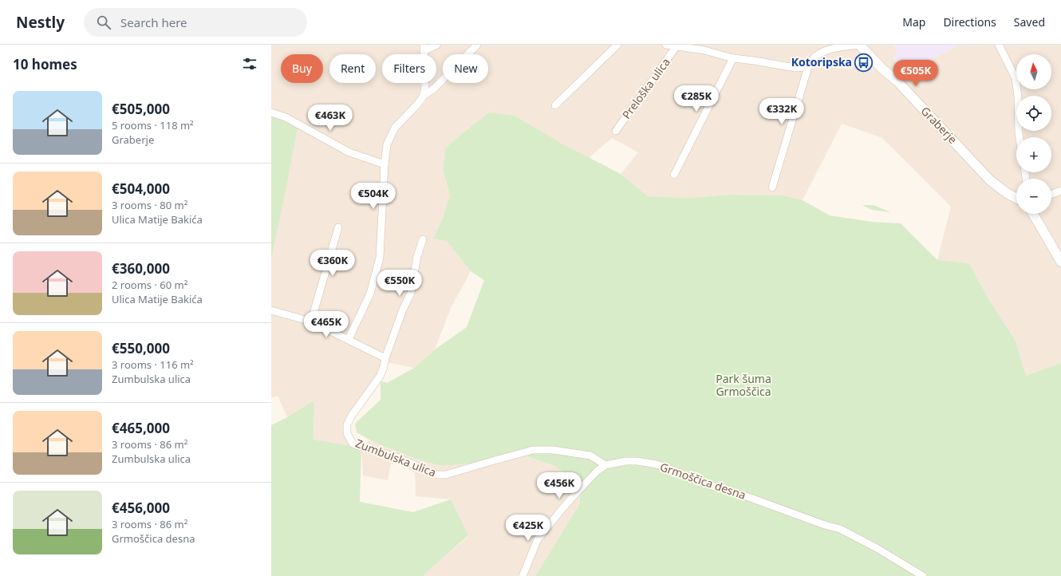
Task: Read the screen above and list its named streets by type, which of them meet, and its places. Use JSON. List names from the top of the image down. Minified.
{"streets":{"street":["Preloška ulica","Graberje","Zumbulska ulica","Grmoščica desna"]},"crossings":[["Zumbulska ulica","Grmoščica desna"]],"parks":["Park šuma Grmoščica"],"places":{"bus stop":["Kotoripska"]},"north":"top","page":{"header":"Nestly","search":"Search here","nav":["Map","Directions","Saved"],"heading":"10 homes","map_buttons":["+","−"],"chip":["Buy","Rent","Filters","New"],"price":["€505K","€285K","€332K","€463K","€504K","€360K","€550K","€465K","€456K","€425K"],"list":[{"name":"€505,000","note":"5 rooms · 118 m² · Graberje"},{"name":"€504,000","note":"3 rooms · 80 m² · Ulica Matije Bakića"},{"name":"€360,000","note":"2 rooms · 60 m² · Ulica Matije Bakića"},{"name":"€550,000","note":"3 rooms · 116 m² · Zumbulska ulica"},{"name":"€465,000","note":"3 rooms · 86 m² · Zumbulska ulica"},{"name":"€456,000","note":"3 rooms · 86 m² · Grmoščica desna"}]}}
